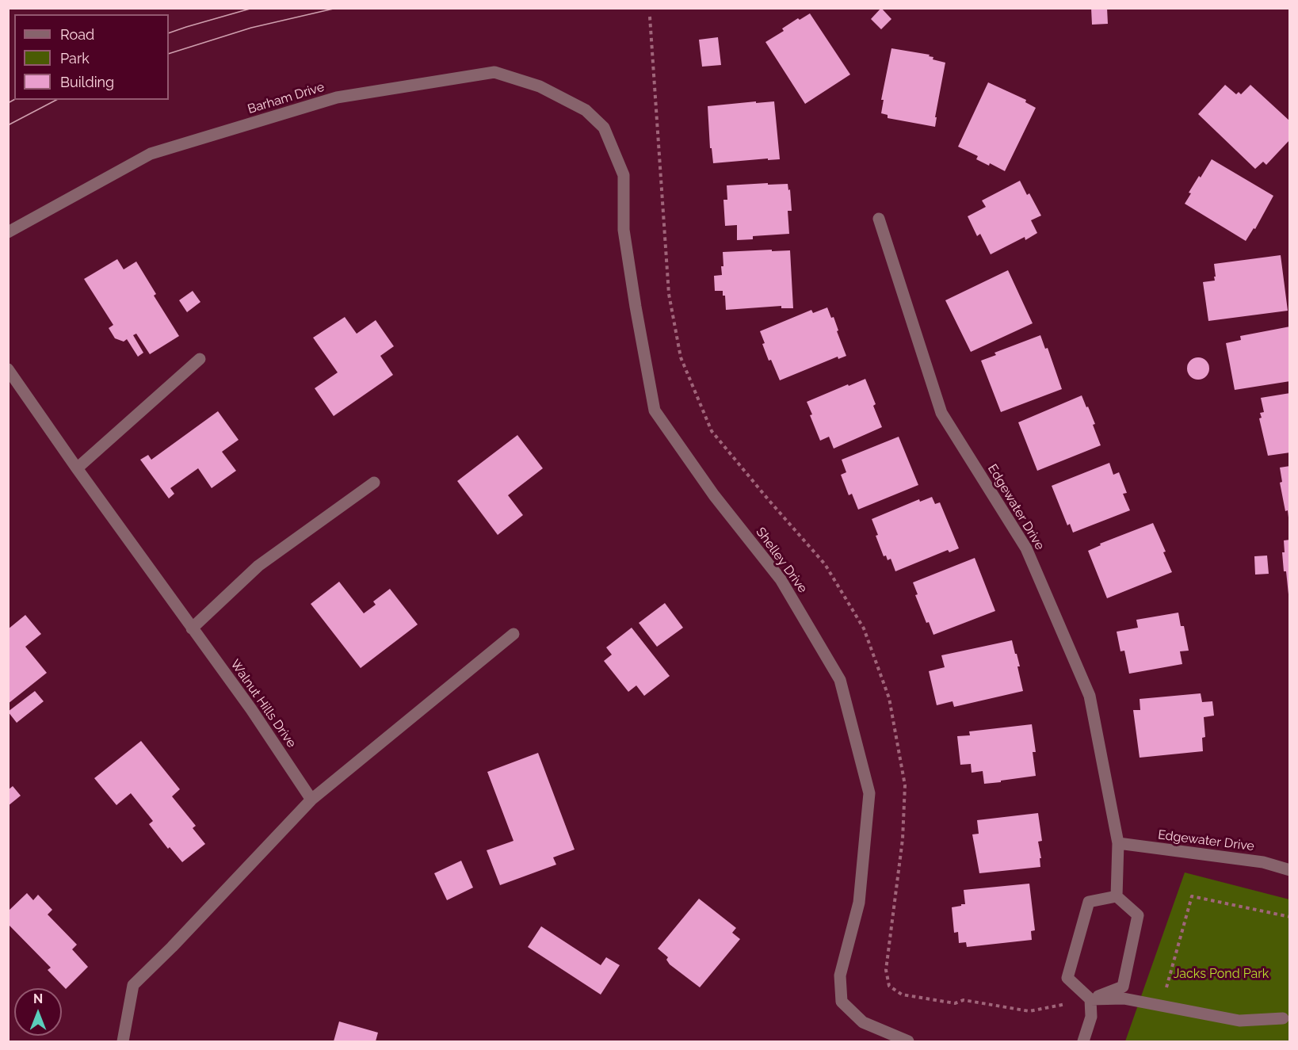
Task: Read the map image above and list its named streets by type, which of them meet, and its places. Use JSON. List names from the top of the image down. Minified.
{"streets":{"street":["Barham Drive","Edgewater Drive","Shelley Drive","Walnut Hills Drive"]},"crossings":[["Barham Drive","Shelley Drive"]],"parks":["Jacks Pond Park"],"legend":["Road","Park","Building"],"north":"top"}
